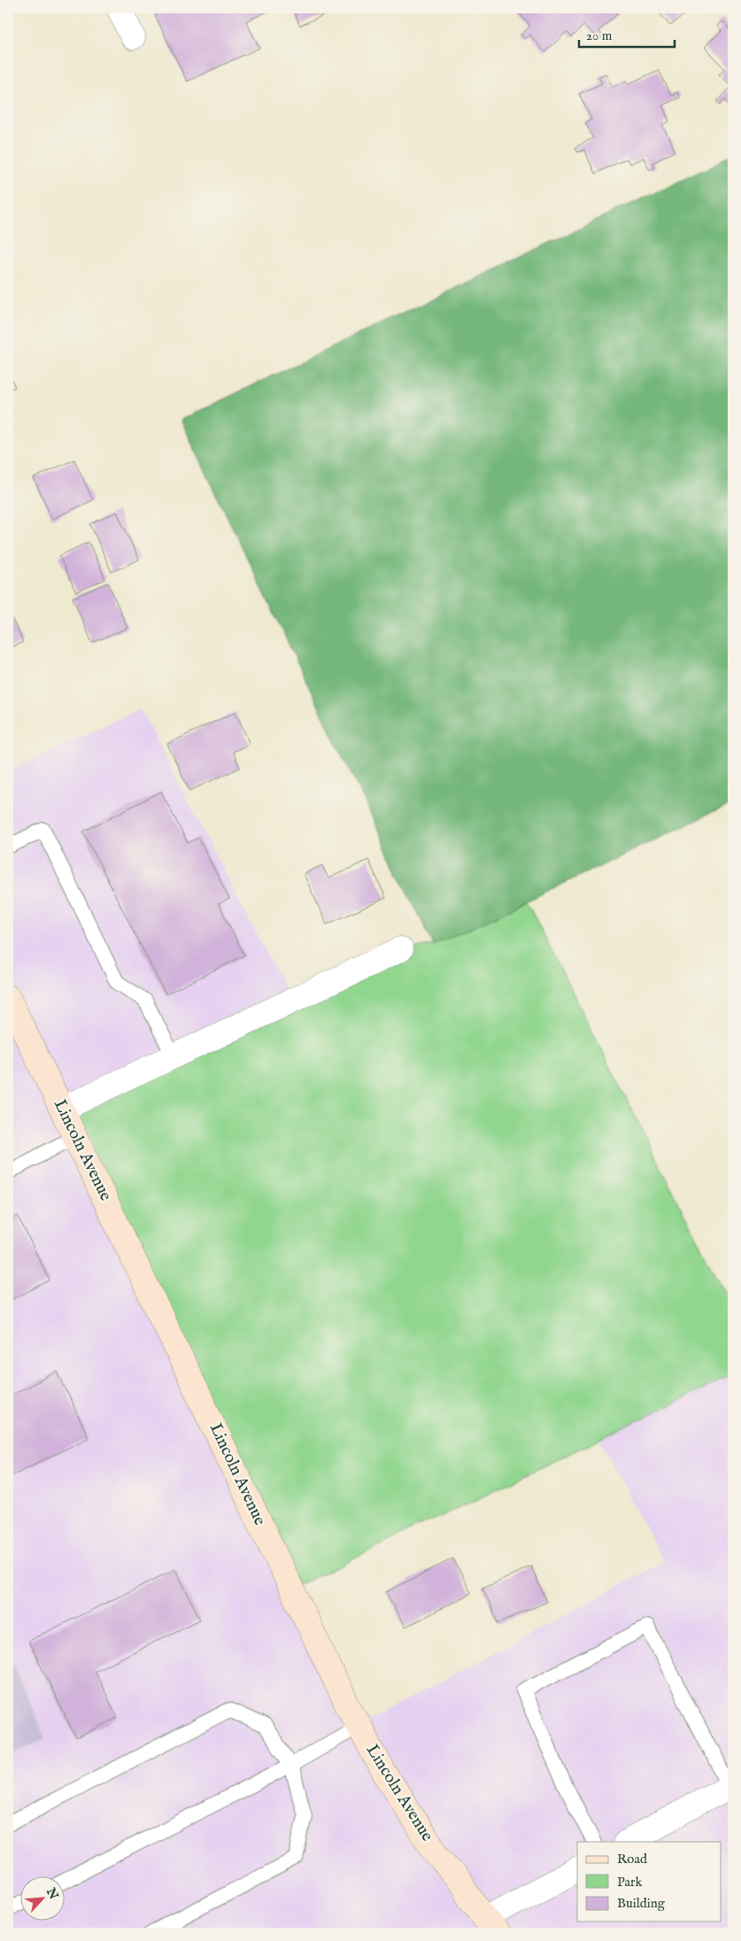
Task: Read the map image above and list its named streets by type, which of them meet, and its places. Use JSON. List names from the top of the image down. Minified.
{"streets":{"main road":["Lincoln Avenue"]},"legend":["Road","Park","Building"],"scale_bar":"20 m","north":"top right"}
